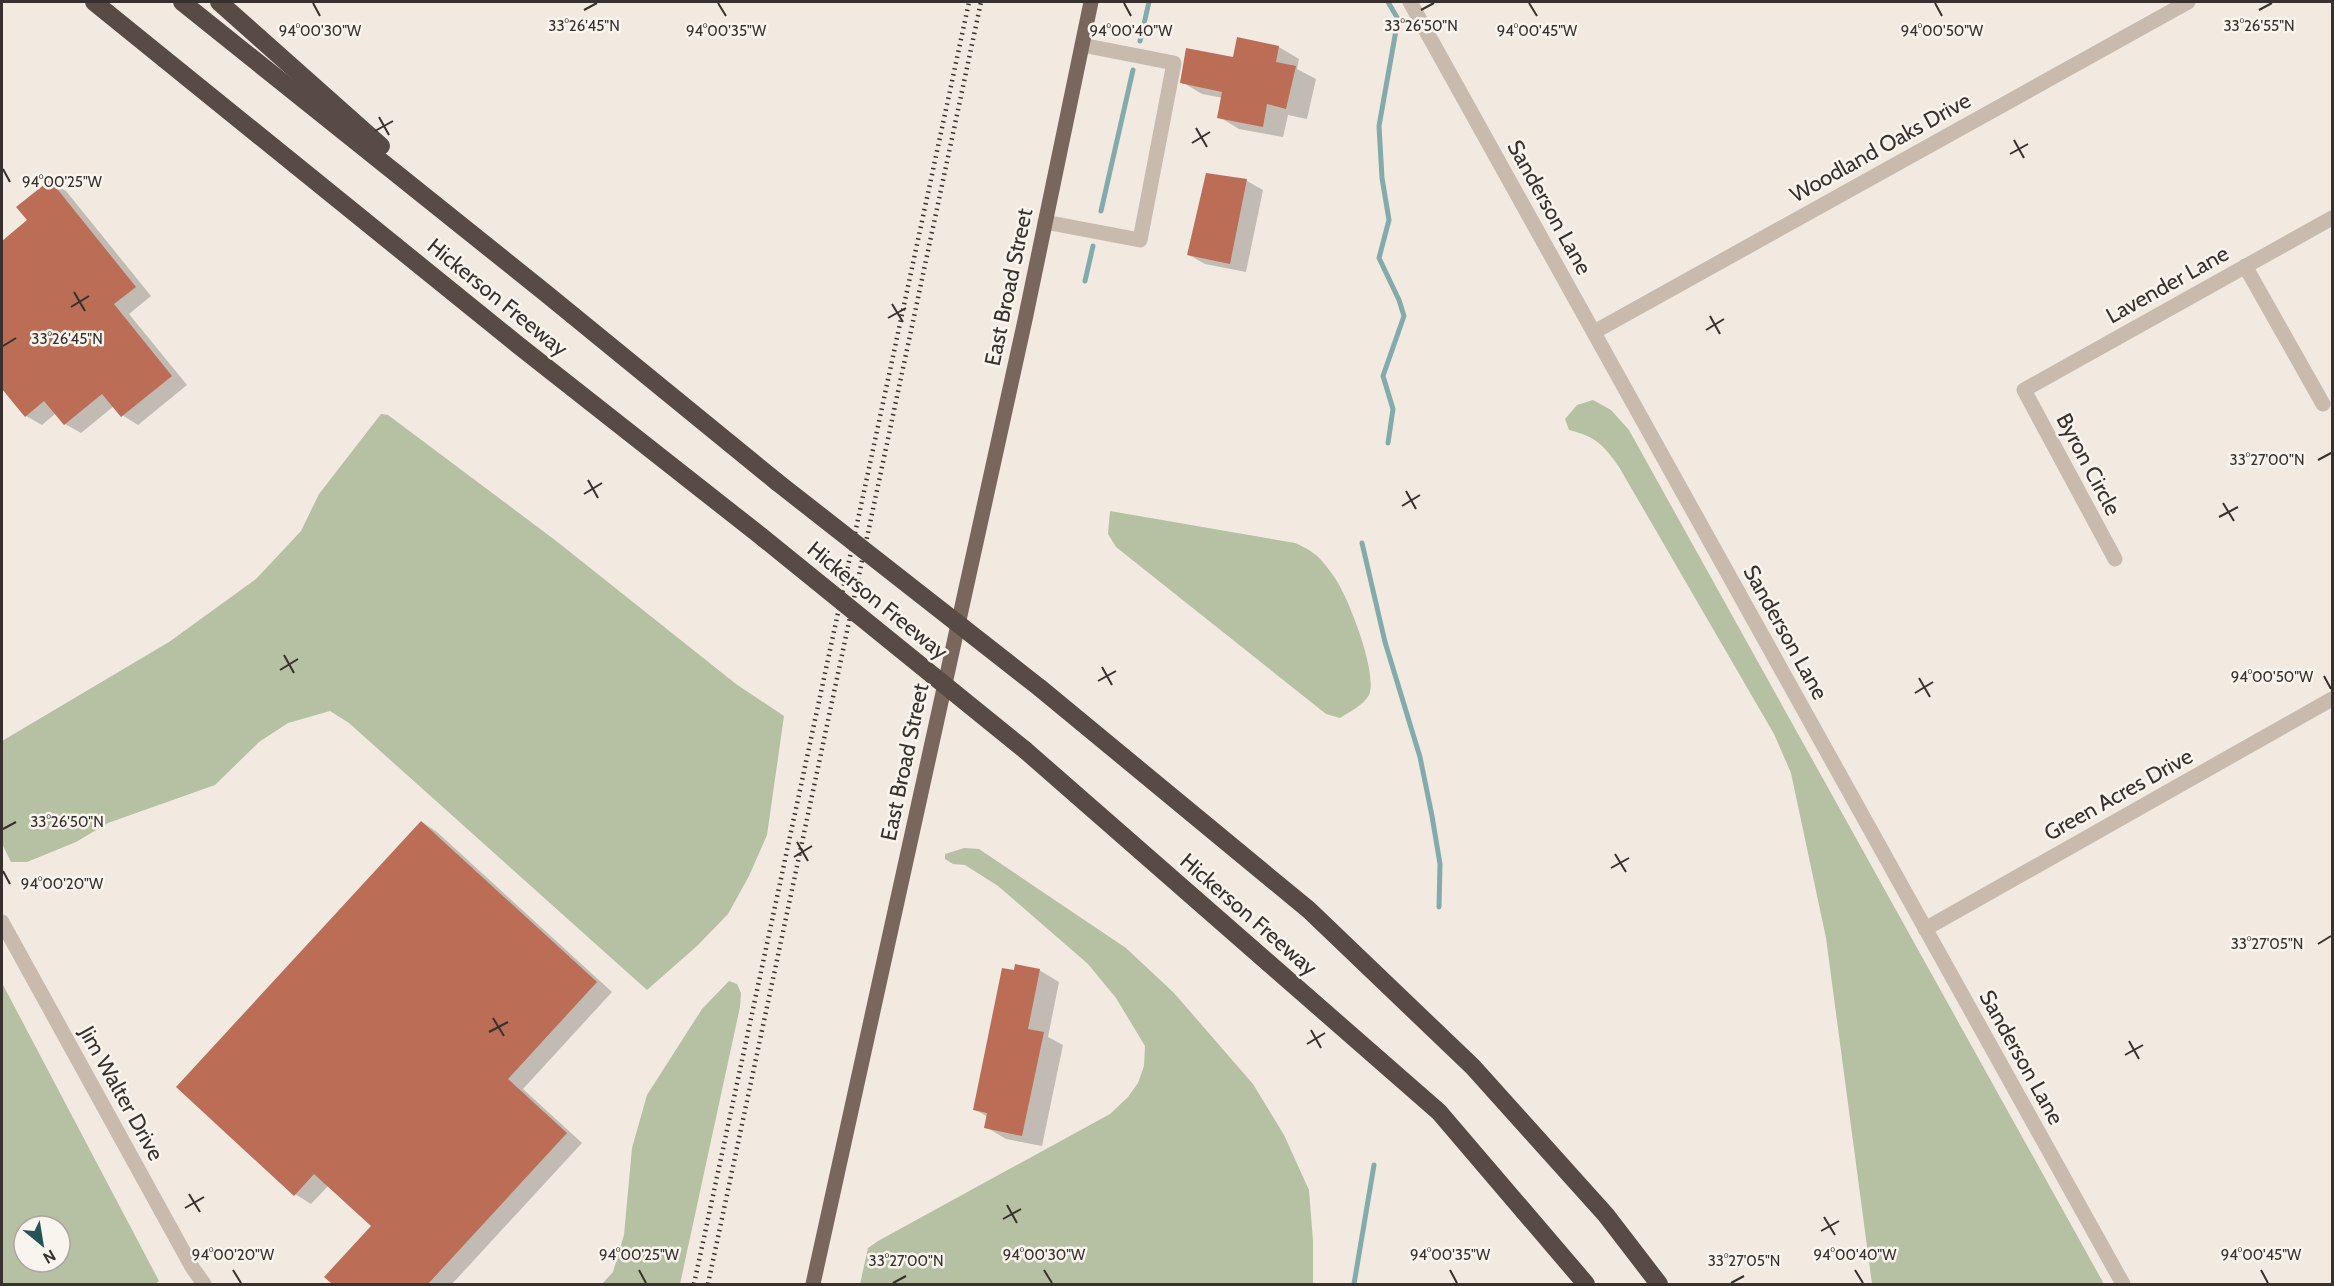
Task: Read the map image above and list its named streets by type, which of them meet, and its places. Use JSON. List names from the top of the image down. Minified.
{"streets":{"highway":["Hickerson Freeway"],"main road":["East Broad Street"],"street":["Woodland Oaks Drive","Sanderson Lane","Lavender Lane","Byron Circle","Green Acres Drive","Jim Walter Drive"]},"crossings":[["Woodland Oaks Drive","Sanderson Lane"],["Sanderson Lane","Green Acres Drive"],["Lavender Lane","Byron Circle"]],"north":"bottom right","coordinates":["33°26'45\"N","33°26'50\"N","33°26'55\"N","94°00'40\"W","94°00'50\"W","94°00'30\"W","94°00'35\"W","94°00'45\"W","94°00'25\"W","33°27'00\"N","94°00'20\"W","33°27'05\"N"]}
